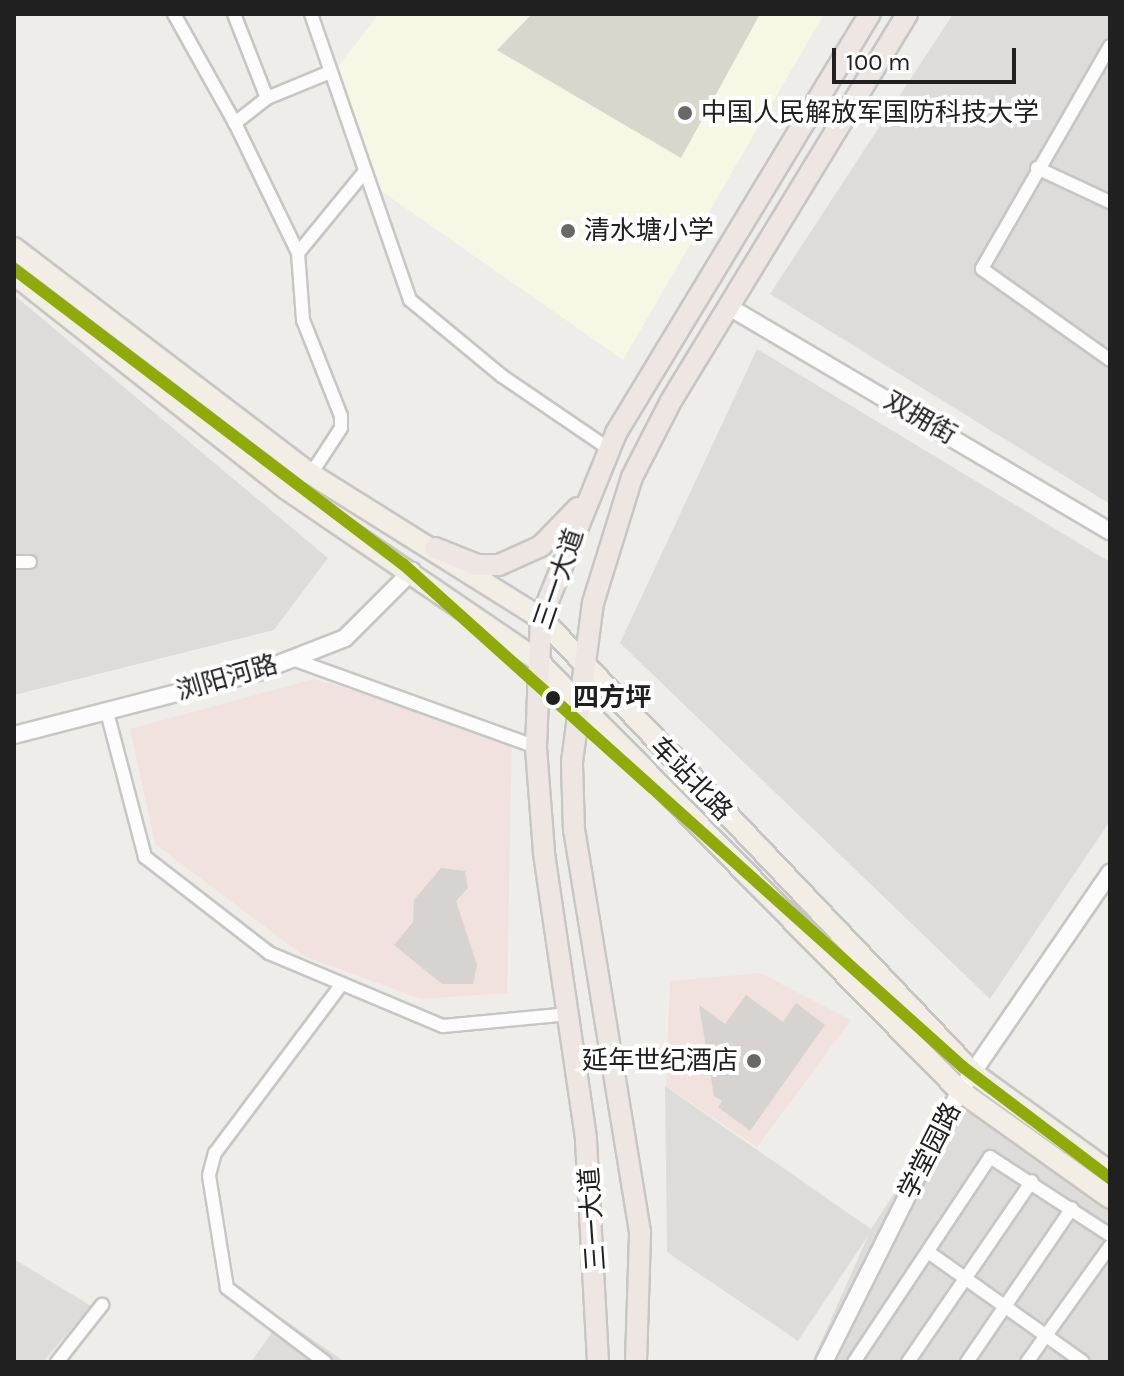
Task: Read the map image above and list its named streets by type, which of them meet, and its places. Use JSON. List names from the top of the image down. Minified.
{"streets":{"highway":["三一大道"],"main road":["车站北路"],"street":["双拥街","浏阳河路","学堂园路"]},"crossings":[["双拥街","三一大道"],["三一大道","车站北路"],["浏阳河路","车站北路"],["车站北路","学堂园路"]],"places":["中国人民解放军国防科技大学","清水塘小学","四方坪","延年世纪酒店"],"scale_bar":"100 m"}
